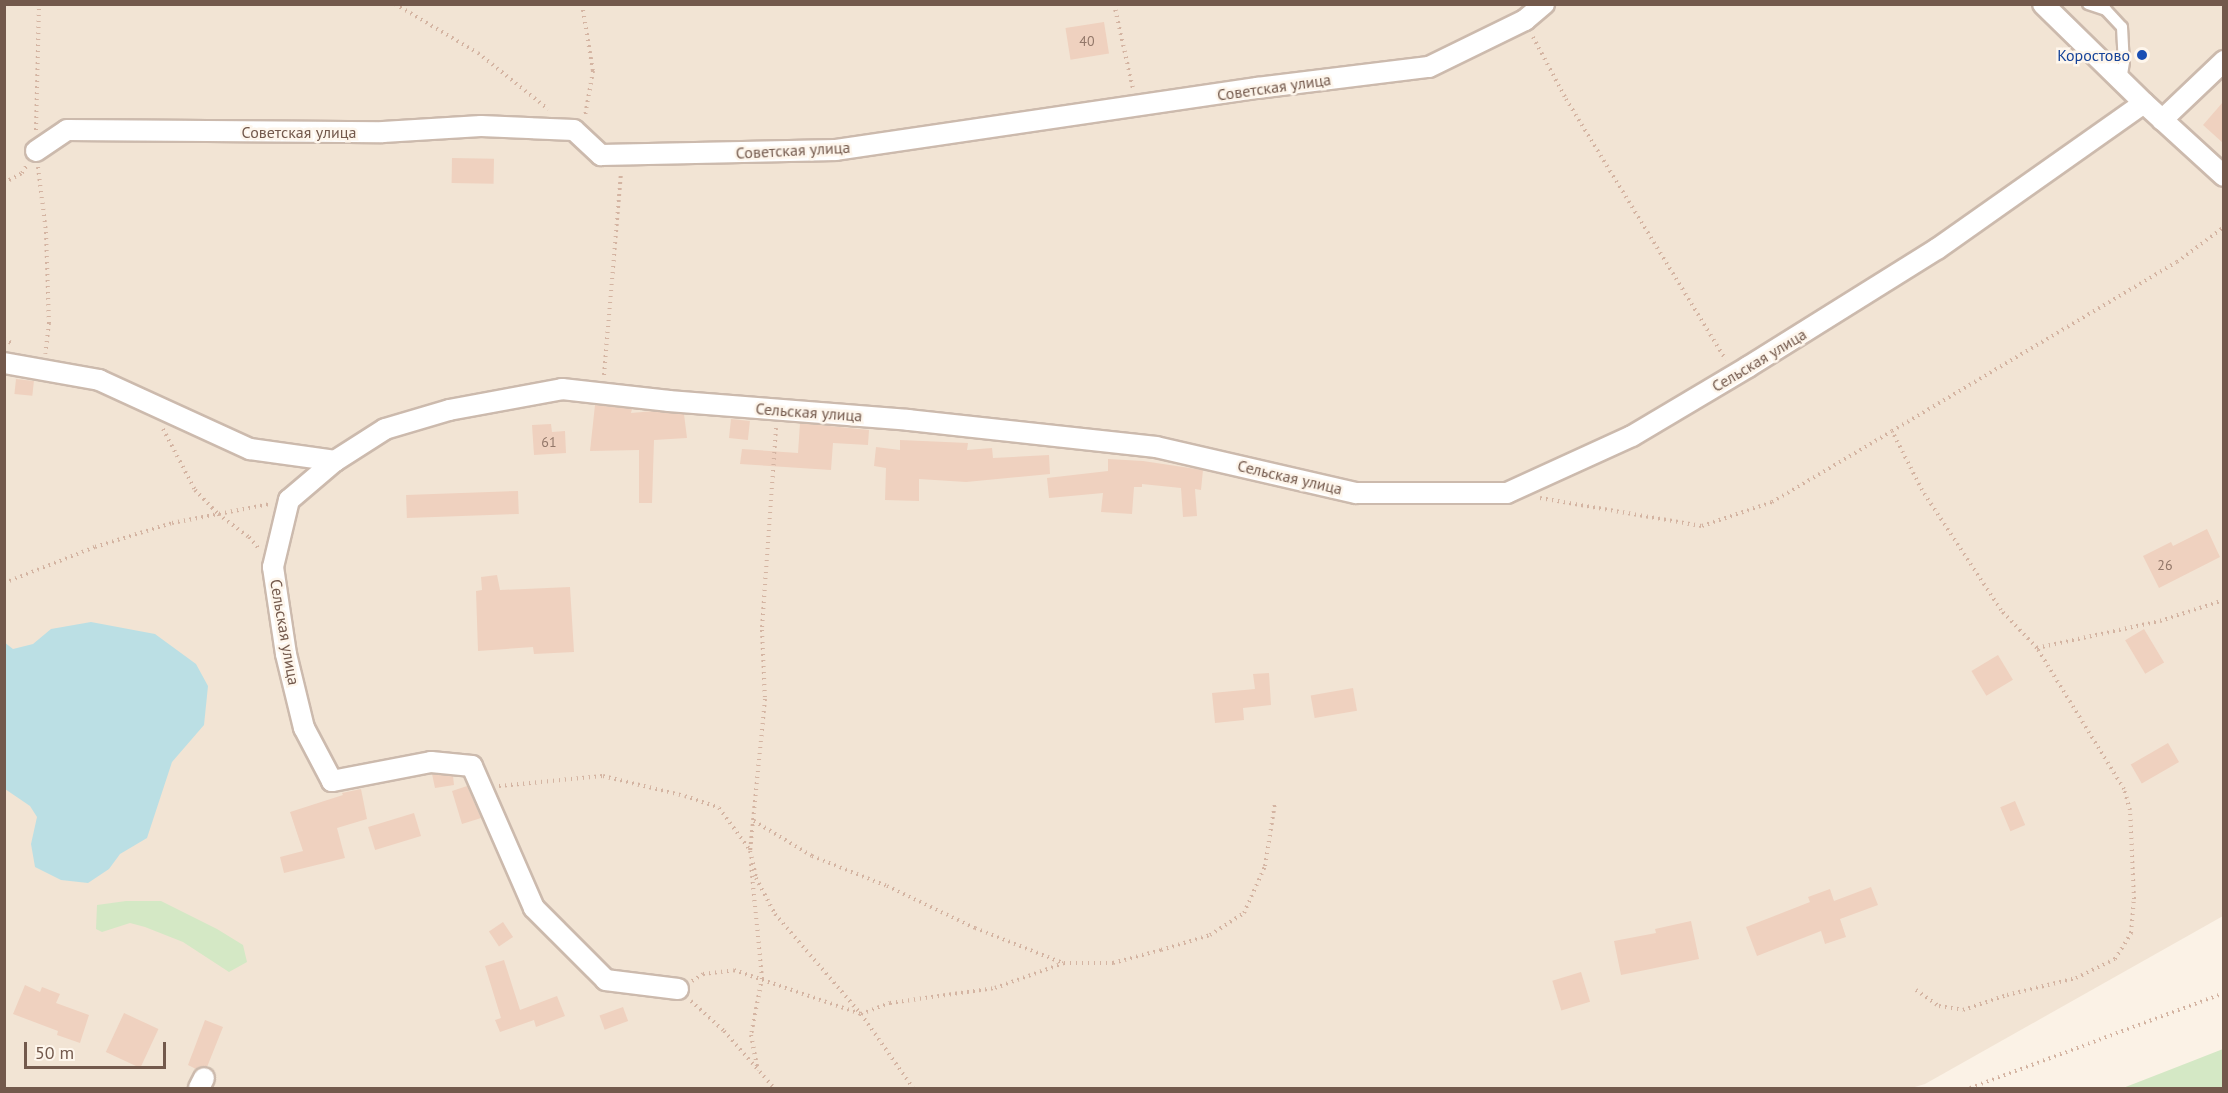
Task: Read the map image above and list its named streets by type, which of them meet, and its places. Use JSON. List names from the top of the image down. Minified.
{"streets":{"street":["Советская улица","Сельская улица"]},"places":["Коростово"],"house_numbers":["40","61","26"],"scale_bar":"50 m"}
